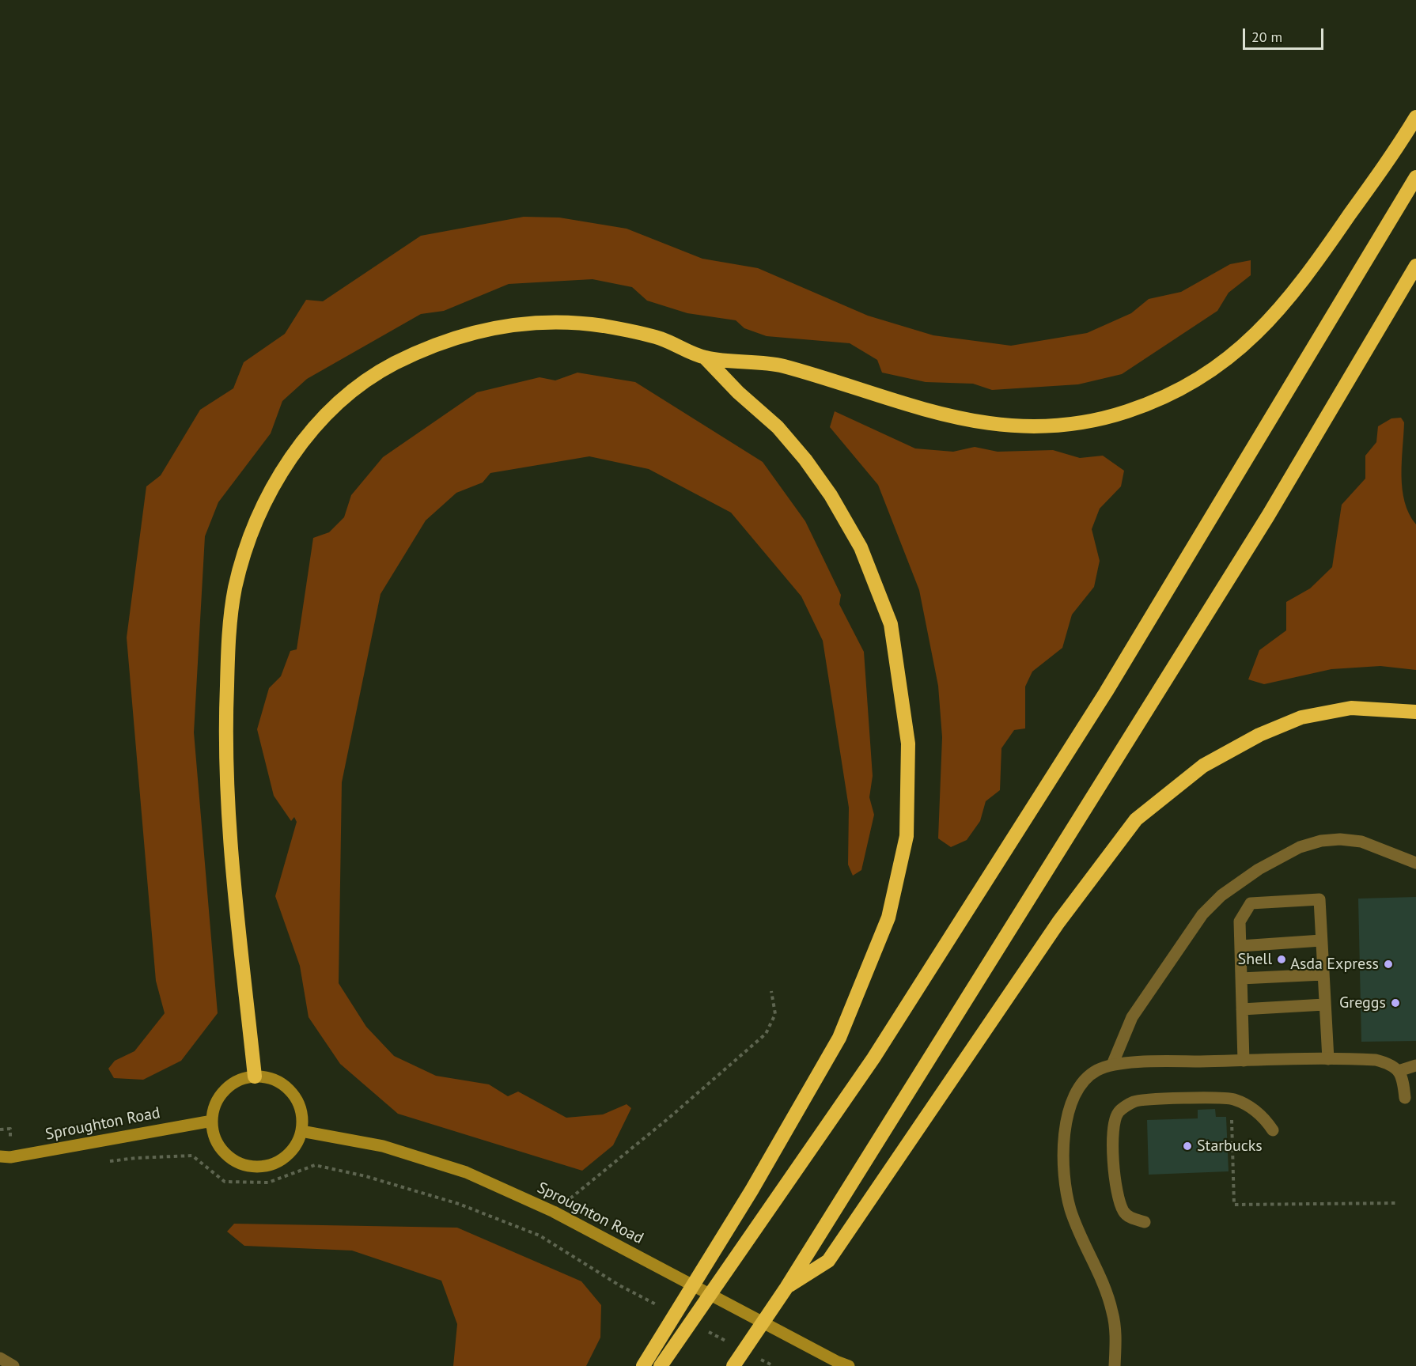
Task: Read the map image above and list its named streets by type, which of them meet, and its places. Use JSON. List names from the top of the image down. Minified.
{"streets":{"street":["Sproughton Road"]},"places":["Shell","Asda Express","Greggs","Starbucks"],"scale_bar":"20 m"}
